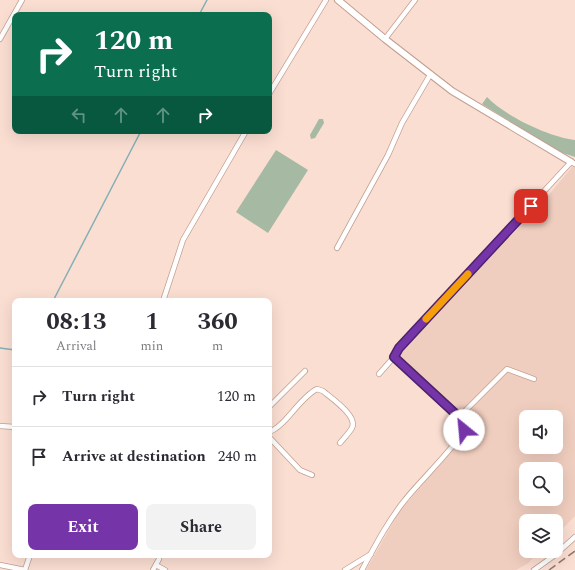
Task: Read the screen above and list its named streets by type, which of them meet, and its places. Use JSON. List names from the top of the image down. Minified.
{"page":{"turn":["120 m","Turn right"],"eta":["08:13","Arrival","1","min","360","m"],"list":[{"name":"Turn right","value":"120 m"},{"name":"Arrive at destination","value":"240 m"}],"buttons":["Exit","Share"]}}
